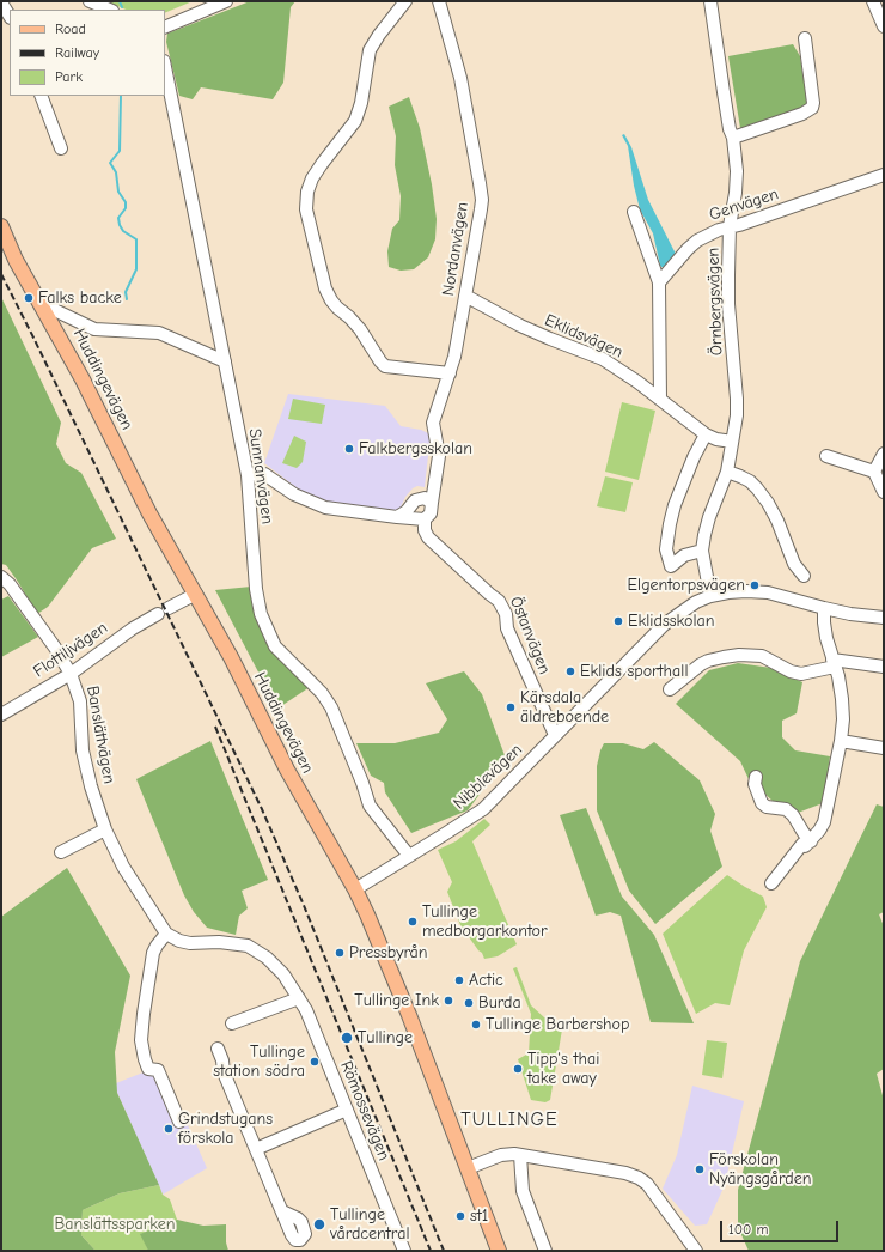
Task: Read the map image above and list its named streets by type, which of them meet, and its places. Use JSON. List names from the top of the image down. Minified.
{"streets":{"main road":["Huddingevägen"],"street":["Genvägen","Nordanvägen","Örnbergsvägen","Eklidsvägen","Sunnanvägen","Östanvägen","Flottiljvägen","Banslättvägen","Nibblevägen","Römossevägen"]},"crossings":[["Genvägen","Örnbergsvägen"],["Nordanvägen","Eklidsvägen"],["Örnbergsvägen","Eklidsvägen"],["Örnbergsvägen","Nibblevägen"],["Huddingevägen","Nibblevägen"],["Sunnanvägen","Nibblevägen"],["Östanvägen","Nibblevägen"],["Flottiljvägen","Banslättvägen"],["Banslättvägen","Römossevägen"]],"districts":["TULLINGE"],"parks":["Banslättssparken"],"places":["Falks backe","Falkbergsskolan","Elgentorpsvägen","Eklidsskolan","Eklids sporthall","Kärsdala äldreboende","Tullinge medborgarkontor","Pressbyrån","Actic","Tullinge Ink","Burda","Tullinge Barbershop","Tullinge","Tullinge station södra","Tipp's thai take away","Grindstugans förskola","Förskolan Nyängsgården","st1","Tullinge vårdcentral"],"legend":["Road","Railway","Park"],"scale_bar":"100 m"}
